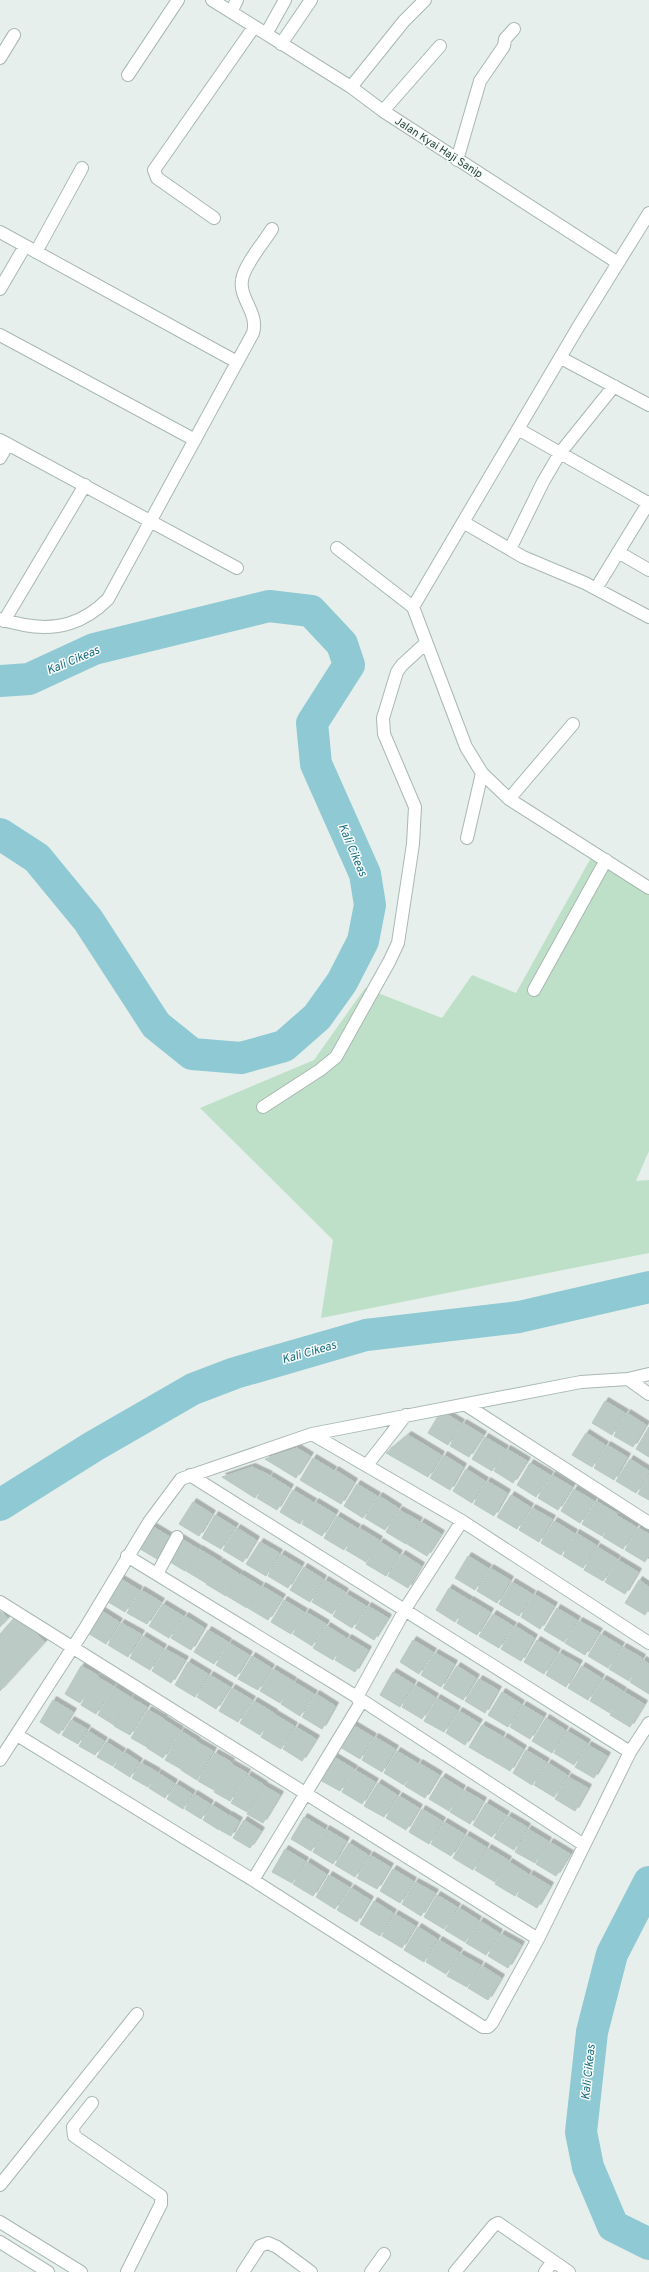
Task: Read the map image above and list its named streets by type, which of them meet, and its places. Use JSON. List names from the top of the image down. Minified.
{"streets":{"street":["Jalan Kyai Haji Sanip"]},"water":["Kali Cikeas"]}
